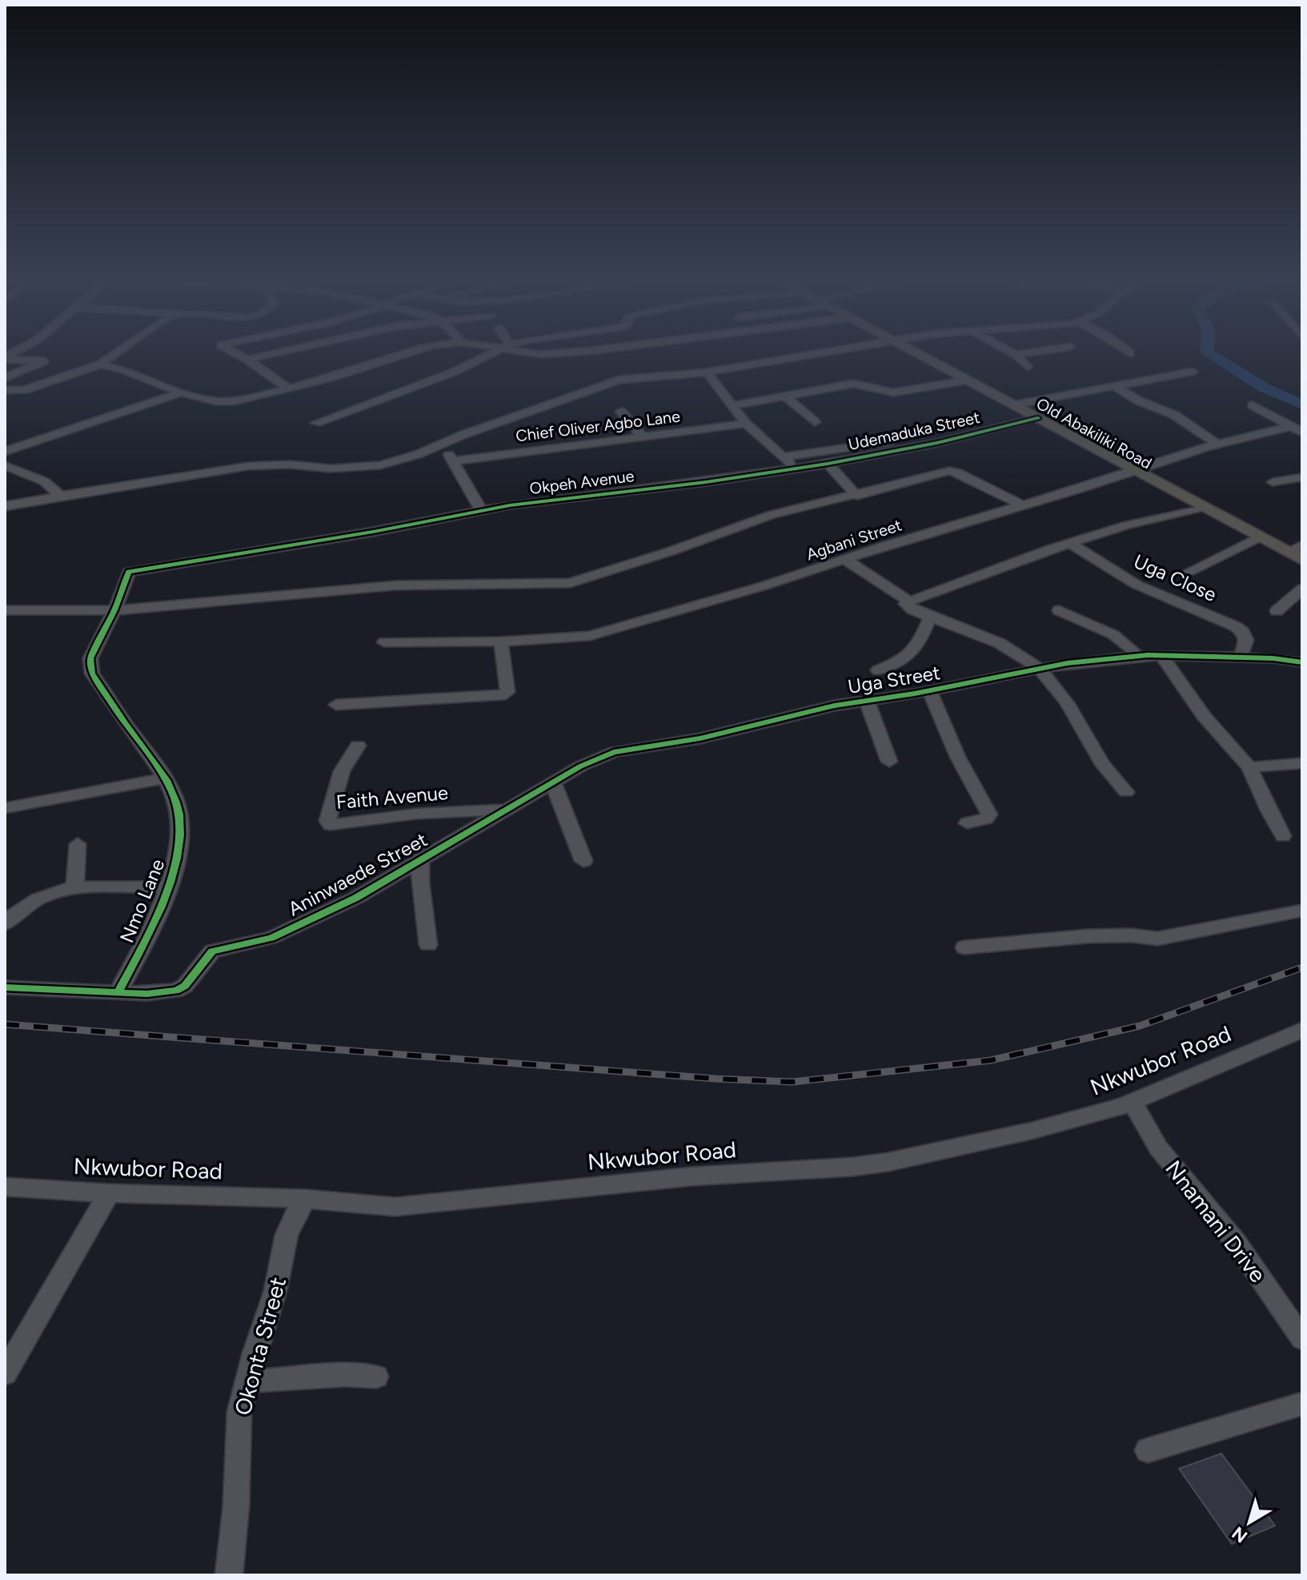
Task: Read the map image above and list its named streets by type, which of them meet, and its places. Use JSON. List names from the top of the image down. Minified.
{"streets":{"main road":["Old Abakiliki Road"],"street":["Chief Oliver Agbo Lane","Udemaduka Street","Okpeh Avenue","Agbani Street","Uga Close","Uga Street","Faith Avenue","Aninwaede Street","Nmo Lane","Nkwubor Road","Nnamani Drive","Okonta Street"]},"crossings":[["Udemaduka Street","Old Abakiliki Road"],["Udemaduka Street","Okpeh Avenue"],["Old Abakiliki Road","Agbani Street"],["Uga Close","Uga Street"],["Uga Street","Faith Avenue"],["Uga Street","Aninwaede Street"],["Faith Avenue","Aninwaede Street"],["Aninwaede Street","Nmo Lane"],["Nkwubor Road","Nnamani Drive"],["Nkwubor Road","Okonta Street"]],"north":"bottom left"}
